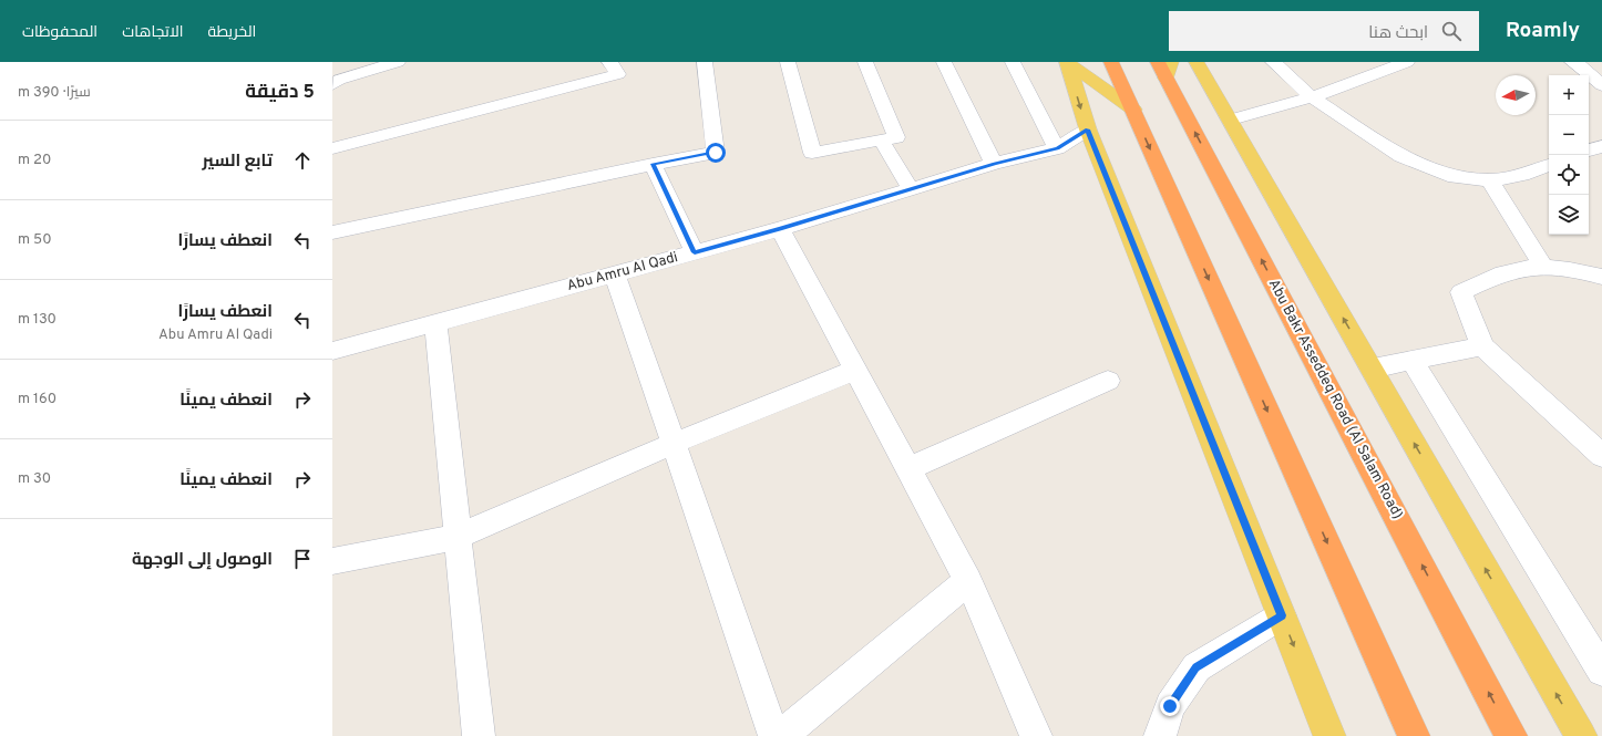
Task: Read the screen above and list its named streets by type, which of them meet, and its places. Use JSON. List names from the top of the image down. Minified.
{"streets":{"highway":["Abu Bakr Asseddeq Road (Al Salam Road)"],"street":["Abu Amru Al Qadi"]},"north":"left","page":{"header":"Roamly","search":"ابحث هنا","nav":["الخريطة","الاتجاهات","المحفوظات"],"heading":["5 دقيقة","سيرًا · 390 m"],"map_buttons":["+","−"],"list":[["تابع السير","20 m"],["انعطف يسارًا","50 m"],["انعطف يسارًا","Abu Amru Al Qadi","130 m"],["انعطف يمينًا","160 m"],["انعطف يمينًا","30 m"],"الوصول إلى الوجهة"]}}
